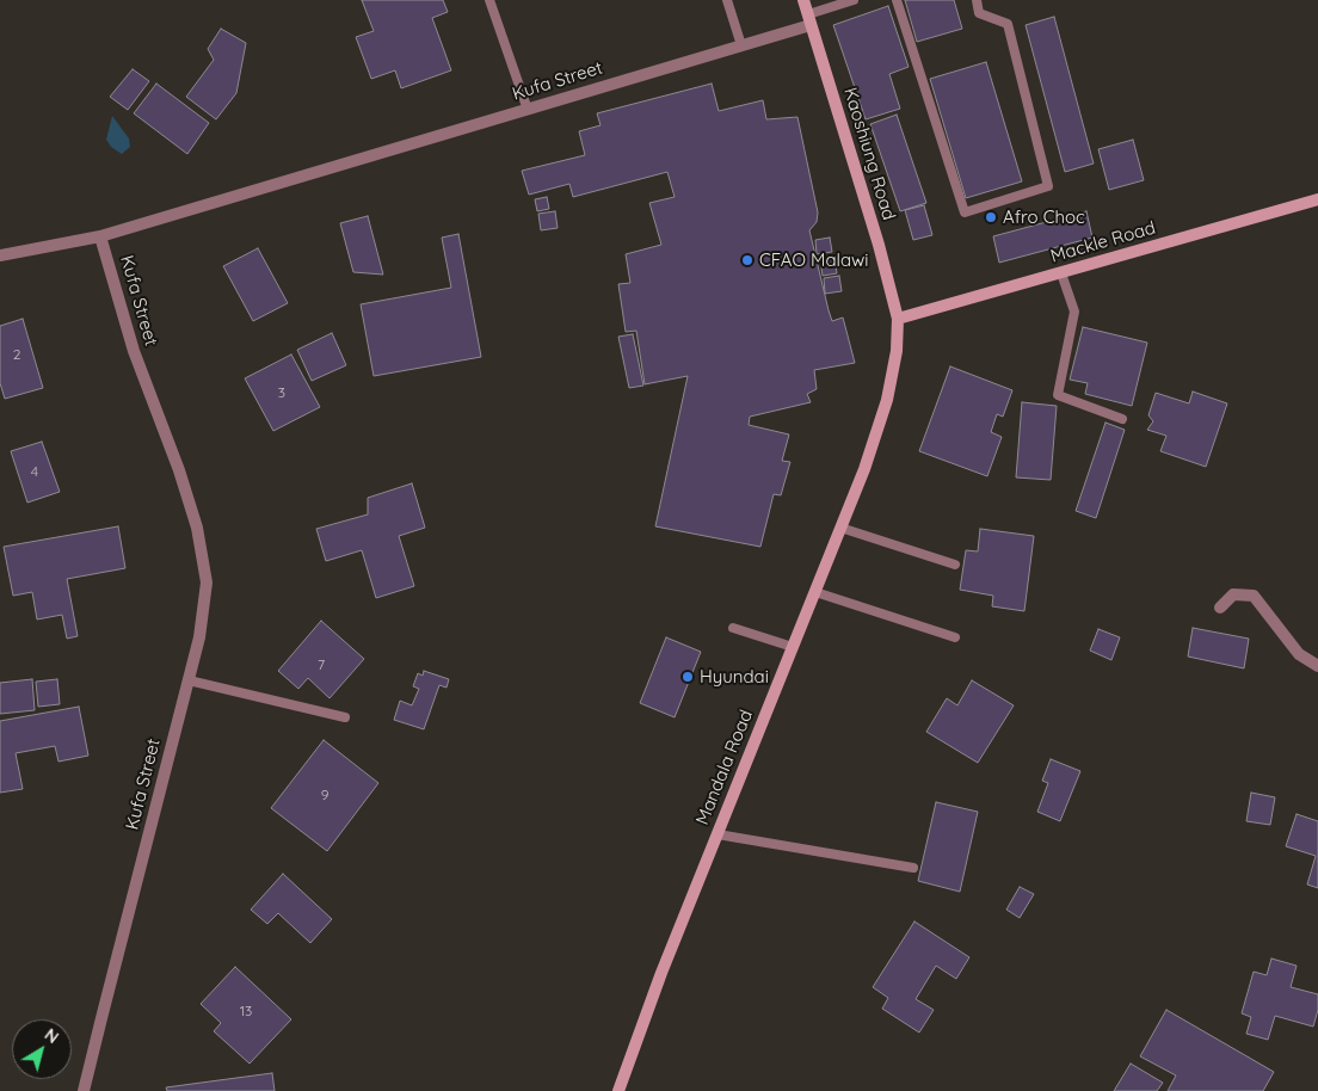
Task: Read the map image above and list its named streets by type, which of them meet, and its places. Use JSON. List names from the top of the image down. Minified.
{"streets":{"street":["Kufa Street","Kaoshiung Road","Mackle Road","Mandala Road"]},"crossings":[["Kufa Street","Kaoshiung Road"],["Kaoshiung Road","Mackle Road"],["Kaoshiung Road","Mandala Road"],["Mackle Road","Mandala Road"]],"places":["Afro Choc","CFAO Malawi","Hyundai"],"house_numbers":["2","3","4","7","9","13"],"north":"top right"}
